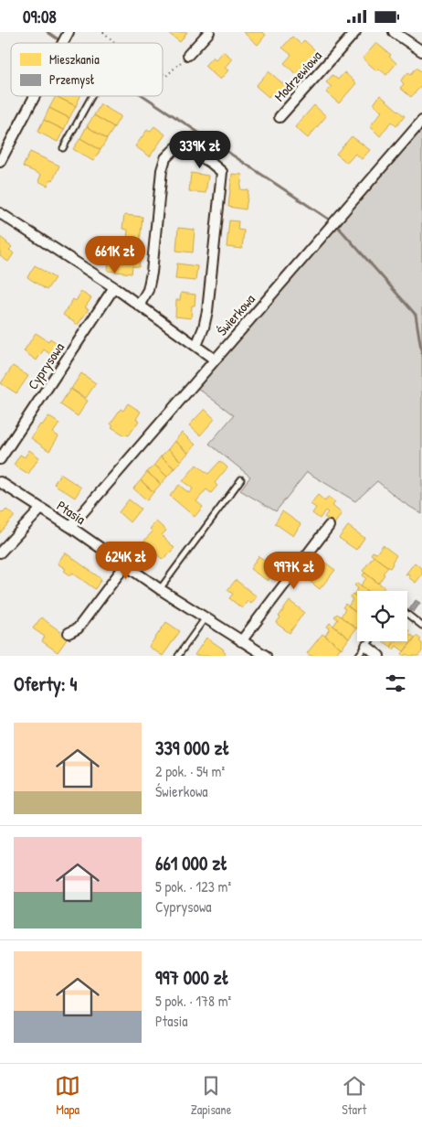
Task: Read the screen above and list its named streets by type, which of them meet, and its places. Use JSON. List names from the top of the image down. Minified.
{"streets":{"street":["Modrzewiowa","Świerkowa","Cyprysowa","Ptasia"]},"crossings":[["Świerkowa","Ptasia"]],"legend":["Mieszkania","Przemysł"],"page":{"status":"09:08","price":["339K zł","661K zł","624K zł","997K zł"],"heading":"Oferty: 4","list":[{"name":"339 000 zł","note":"2 pok. · 54 m² · Świerkowa"},{"name":"661 000 zł","note":"5 pok. · 123 m² · Cyprysowa"},{"name":"997 000 zł","note":"5 pok. · 178 m² · Ptasia"}],"tabs":["Mapa","Zapisane","Start"]}}
